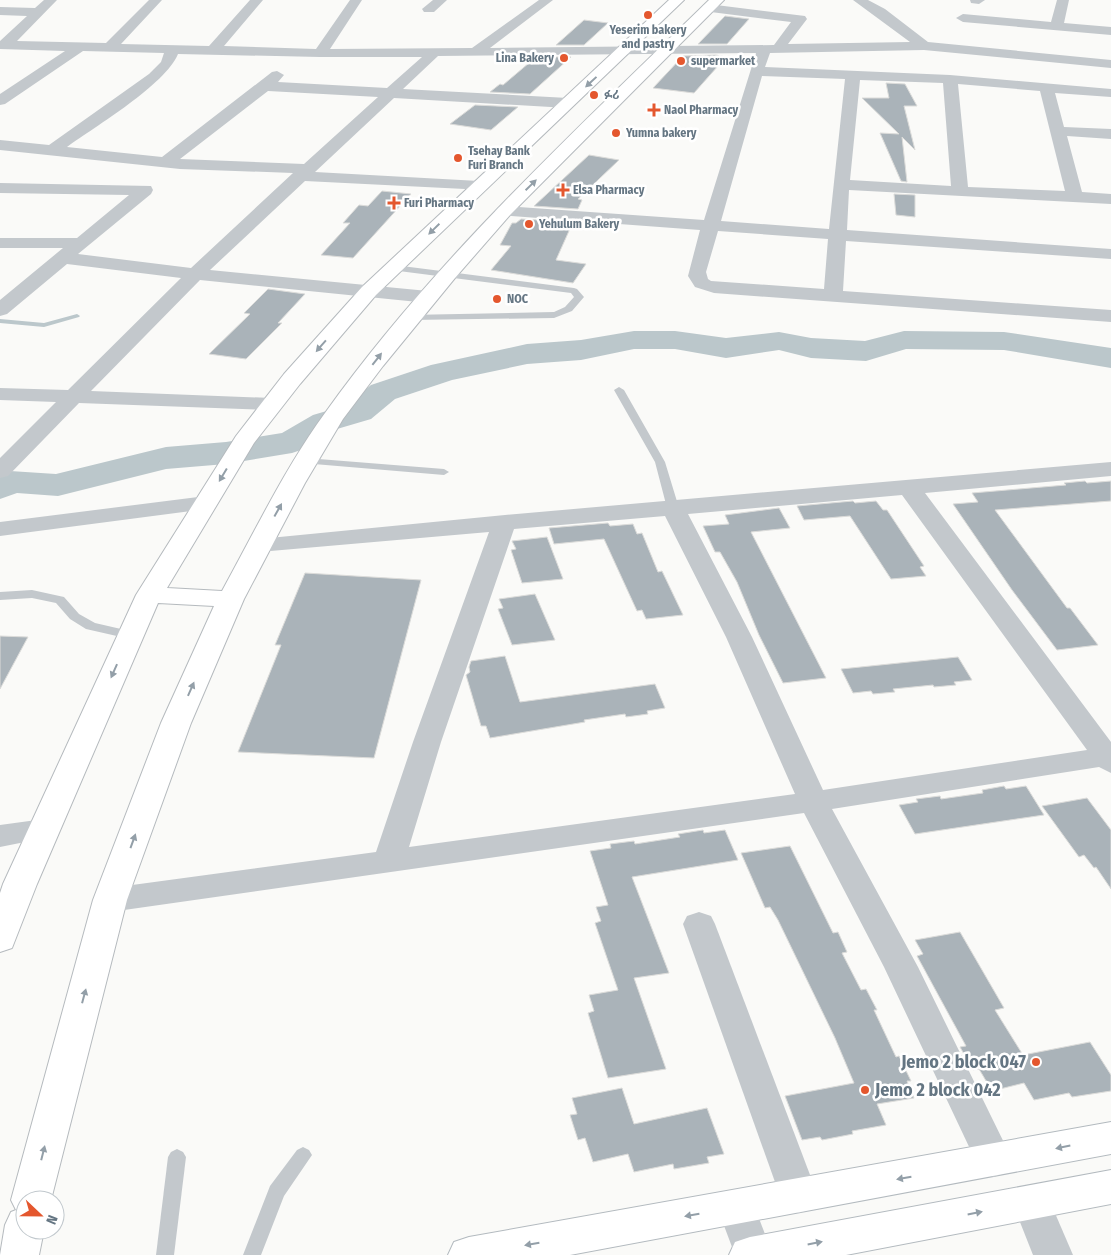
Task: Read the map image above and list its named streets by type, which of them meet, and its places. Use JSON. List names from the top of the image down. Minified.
{"places":{"other":["Yeserim bakery and pastry","Lina Bakery","supermarket","ፉሪ","Yumna bakery","Tsehay Bank Furi Branch","Yehulum Bakery","NOC","Jemo 2 block 047","Jemo 2 block 042"],"health":["Naol Pharmacy","Elsa Pharmacy","Furi Pharmacy"]},"north":"right"}
